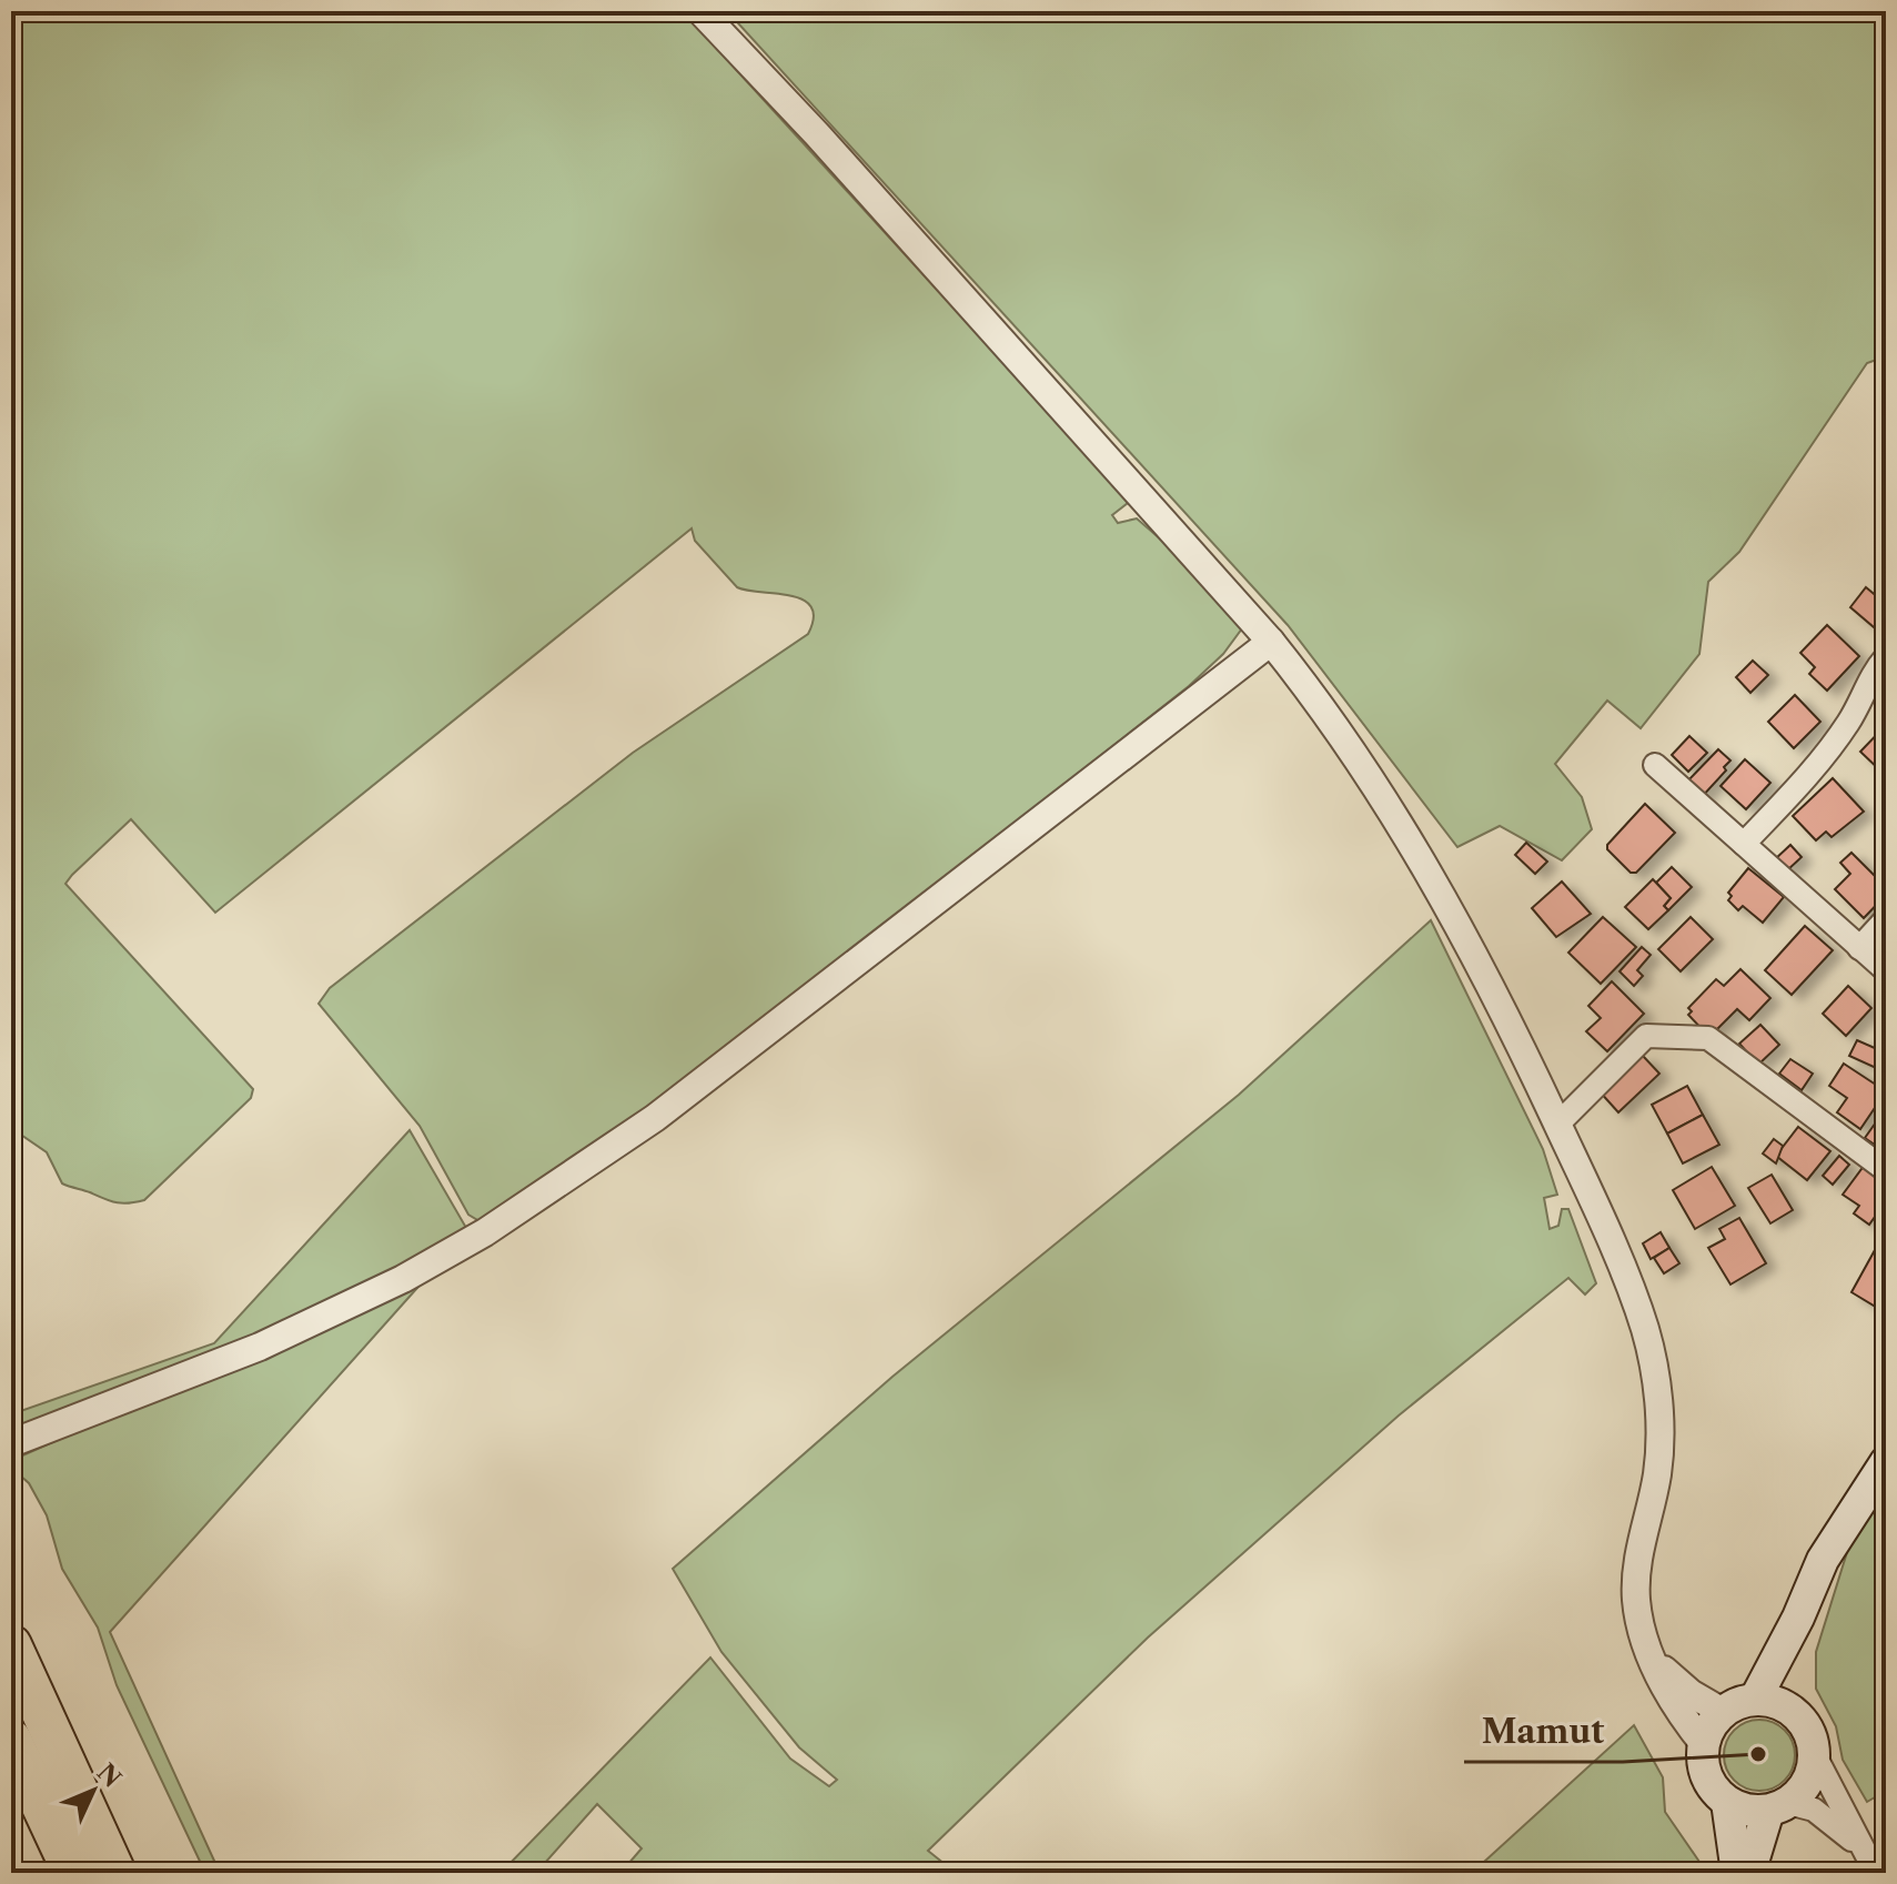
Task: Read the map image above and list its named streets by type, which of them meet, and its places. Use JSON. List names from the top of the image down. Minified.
{"places":["Mamut"],"north":"top right"}
